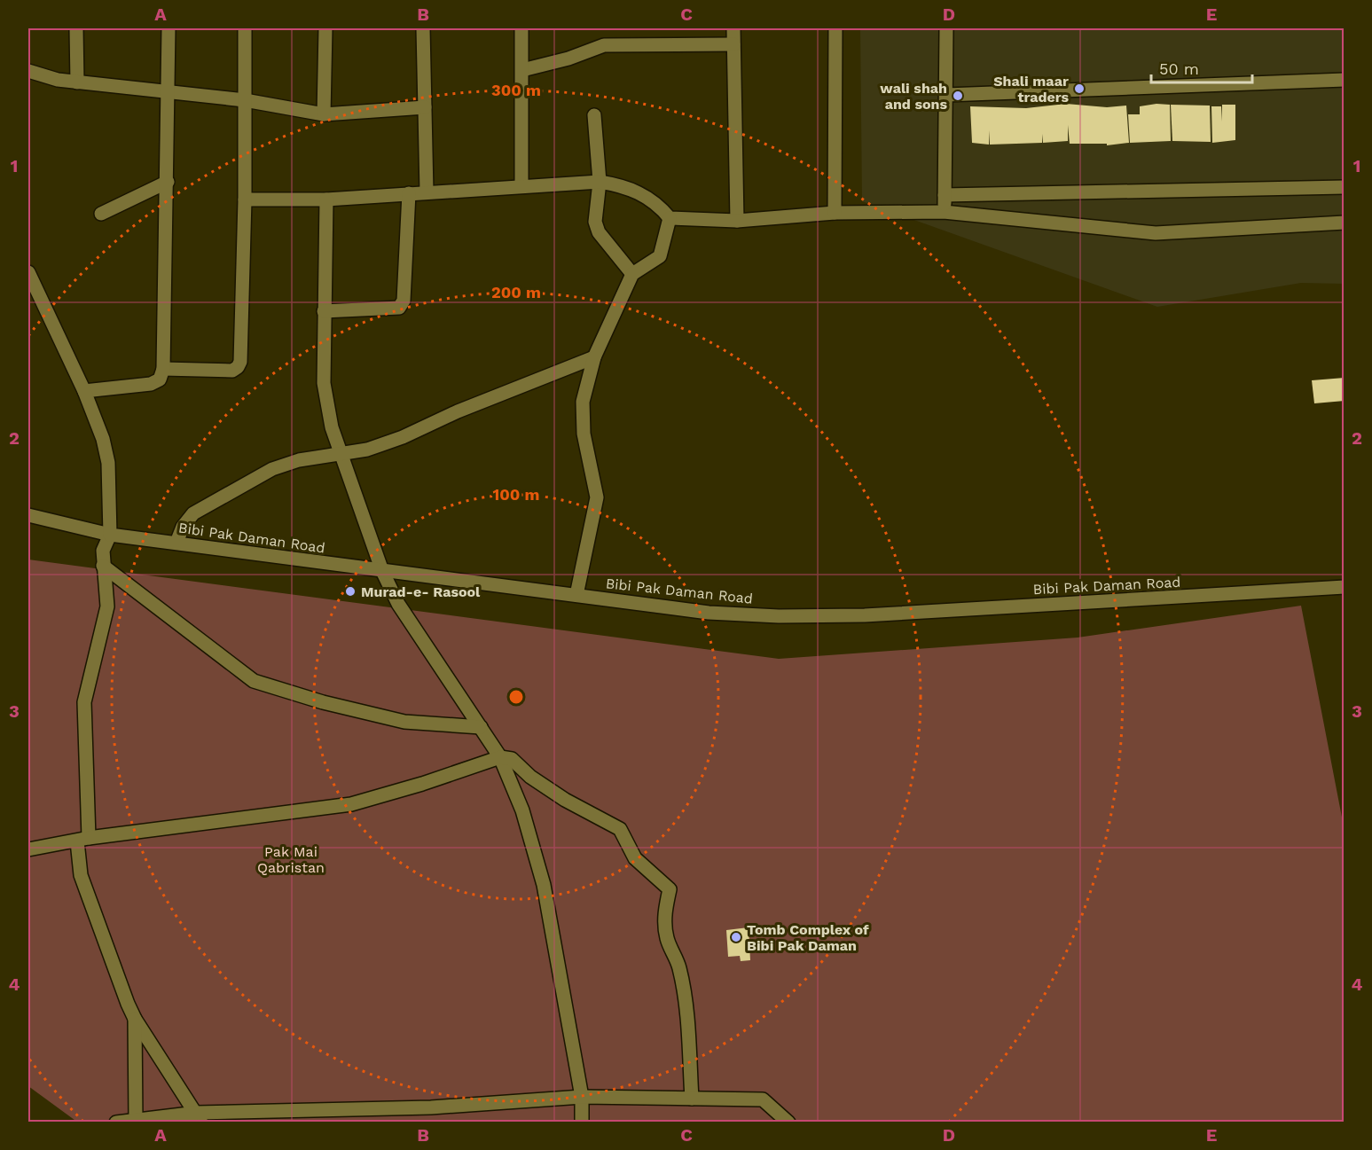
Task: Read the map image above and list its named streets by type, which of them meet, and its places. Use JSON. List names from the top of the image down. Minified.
{"streets":{"street":["Bibi Pak Daman Road"]},"parks":["Pak Mai Qabristan"],"places":["Shali maar traders","wali shah and sons","Murad-e- Rasool","Tomb Complex of Bibi Pak Daman"],"scale_bar":"50 m","grid":{"columns":["A","B","C","D","E"],"rows":["1","2","3","4"]},"rings":["300 m","200 m","100 m"]}
